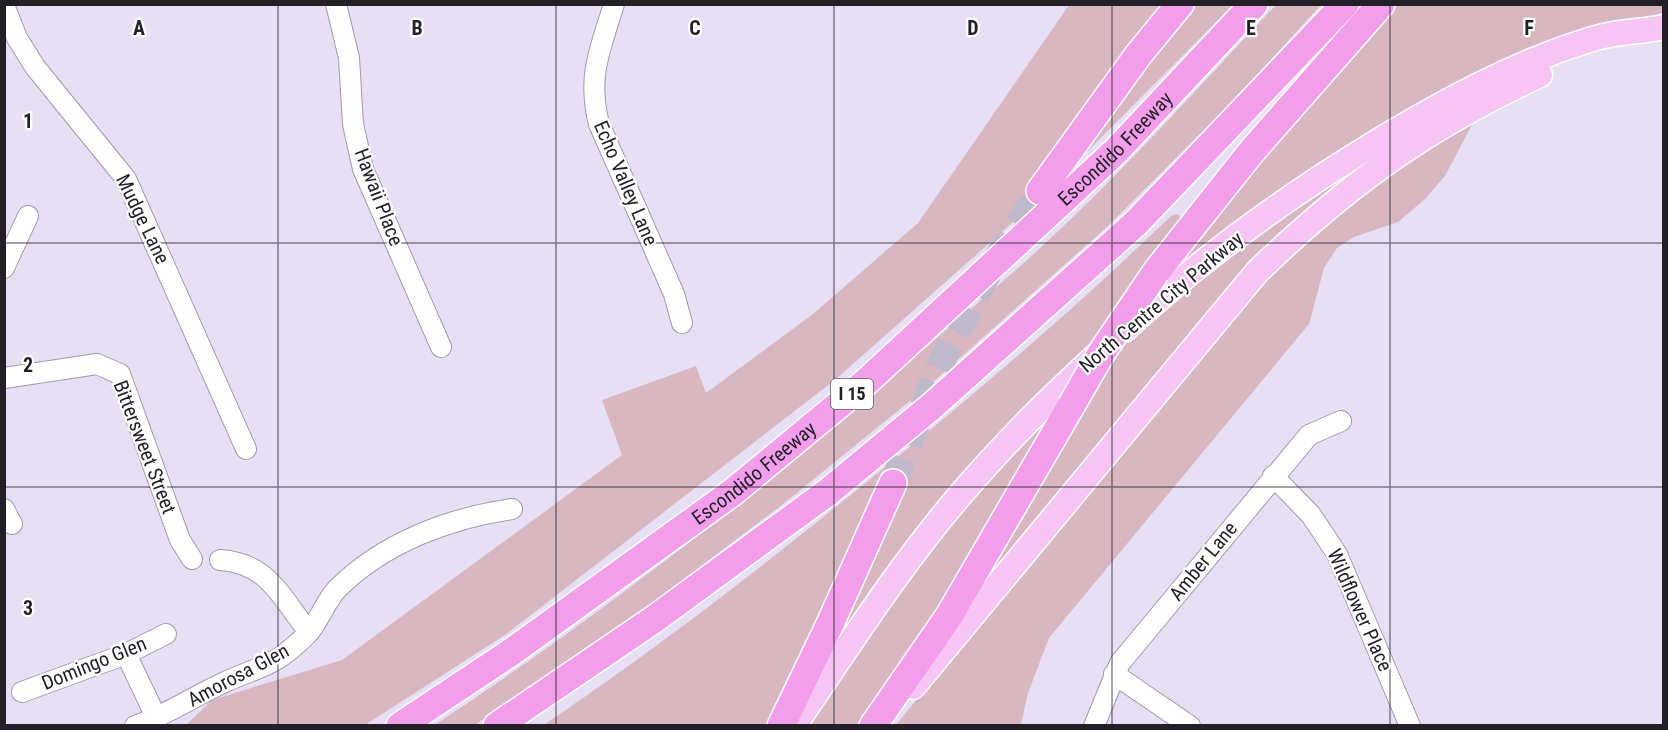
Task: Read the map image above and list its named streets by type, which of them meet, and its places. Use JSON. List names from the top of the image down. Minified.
{"streets":{"highway":["Escondido Freeway","I 15"],"main road":["North Centre City Parkway"],"street":["Echo Valley Lane","Hawaii Place","Mudge Lane","Bittersweet Street","Amber Lane","Wildflower Place","Domingo Glen","Amorosa Glen"]},"crossings":[["Amber Lane","Wildflower Place"]],"grid":{"columns":["A","B","C","D","E","F"],"rows":["1","2","3"]}}
